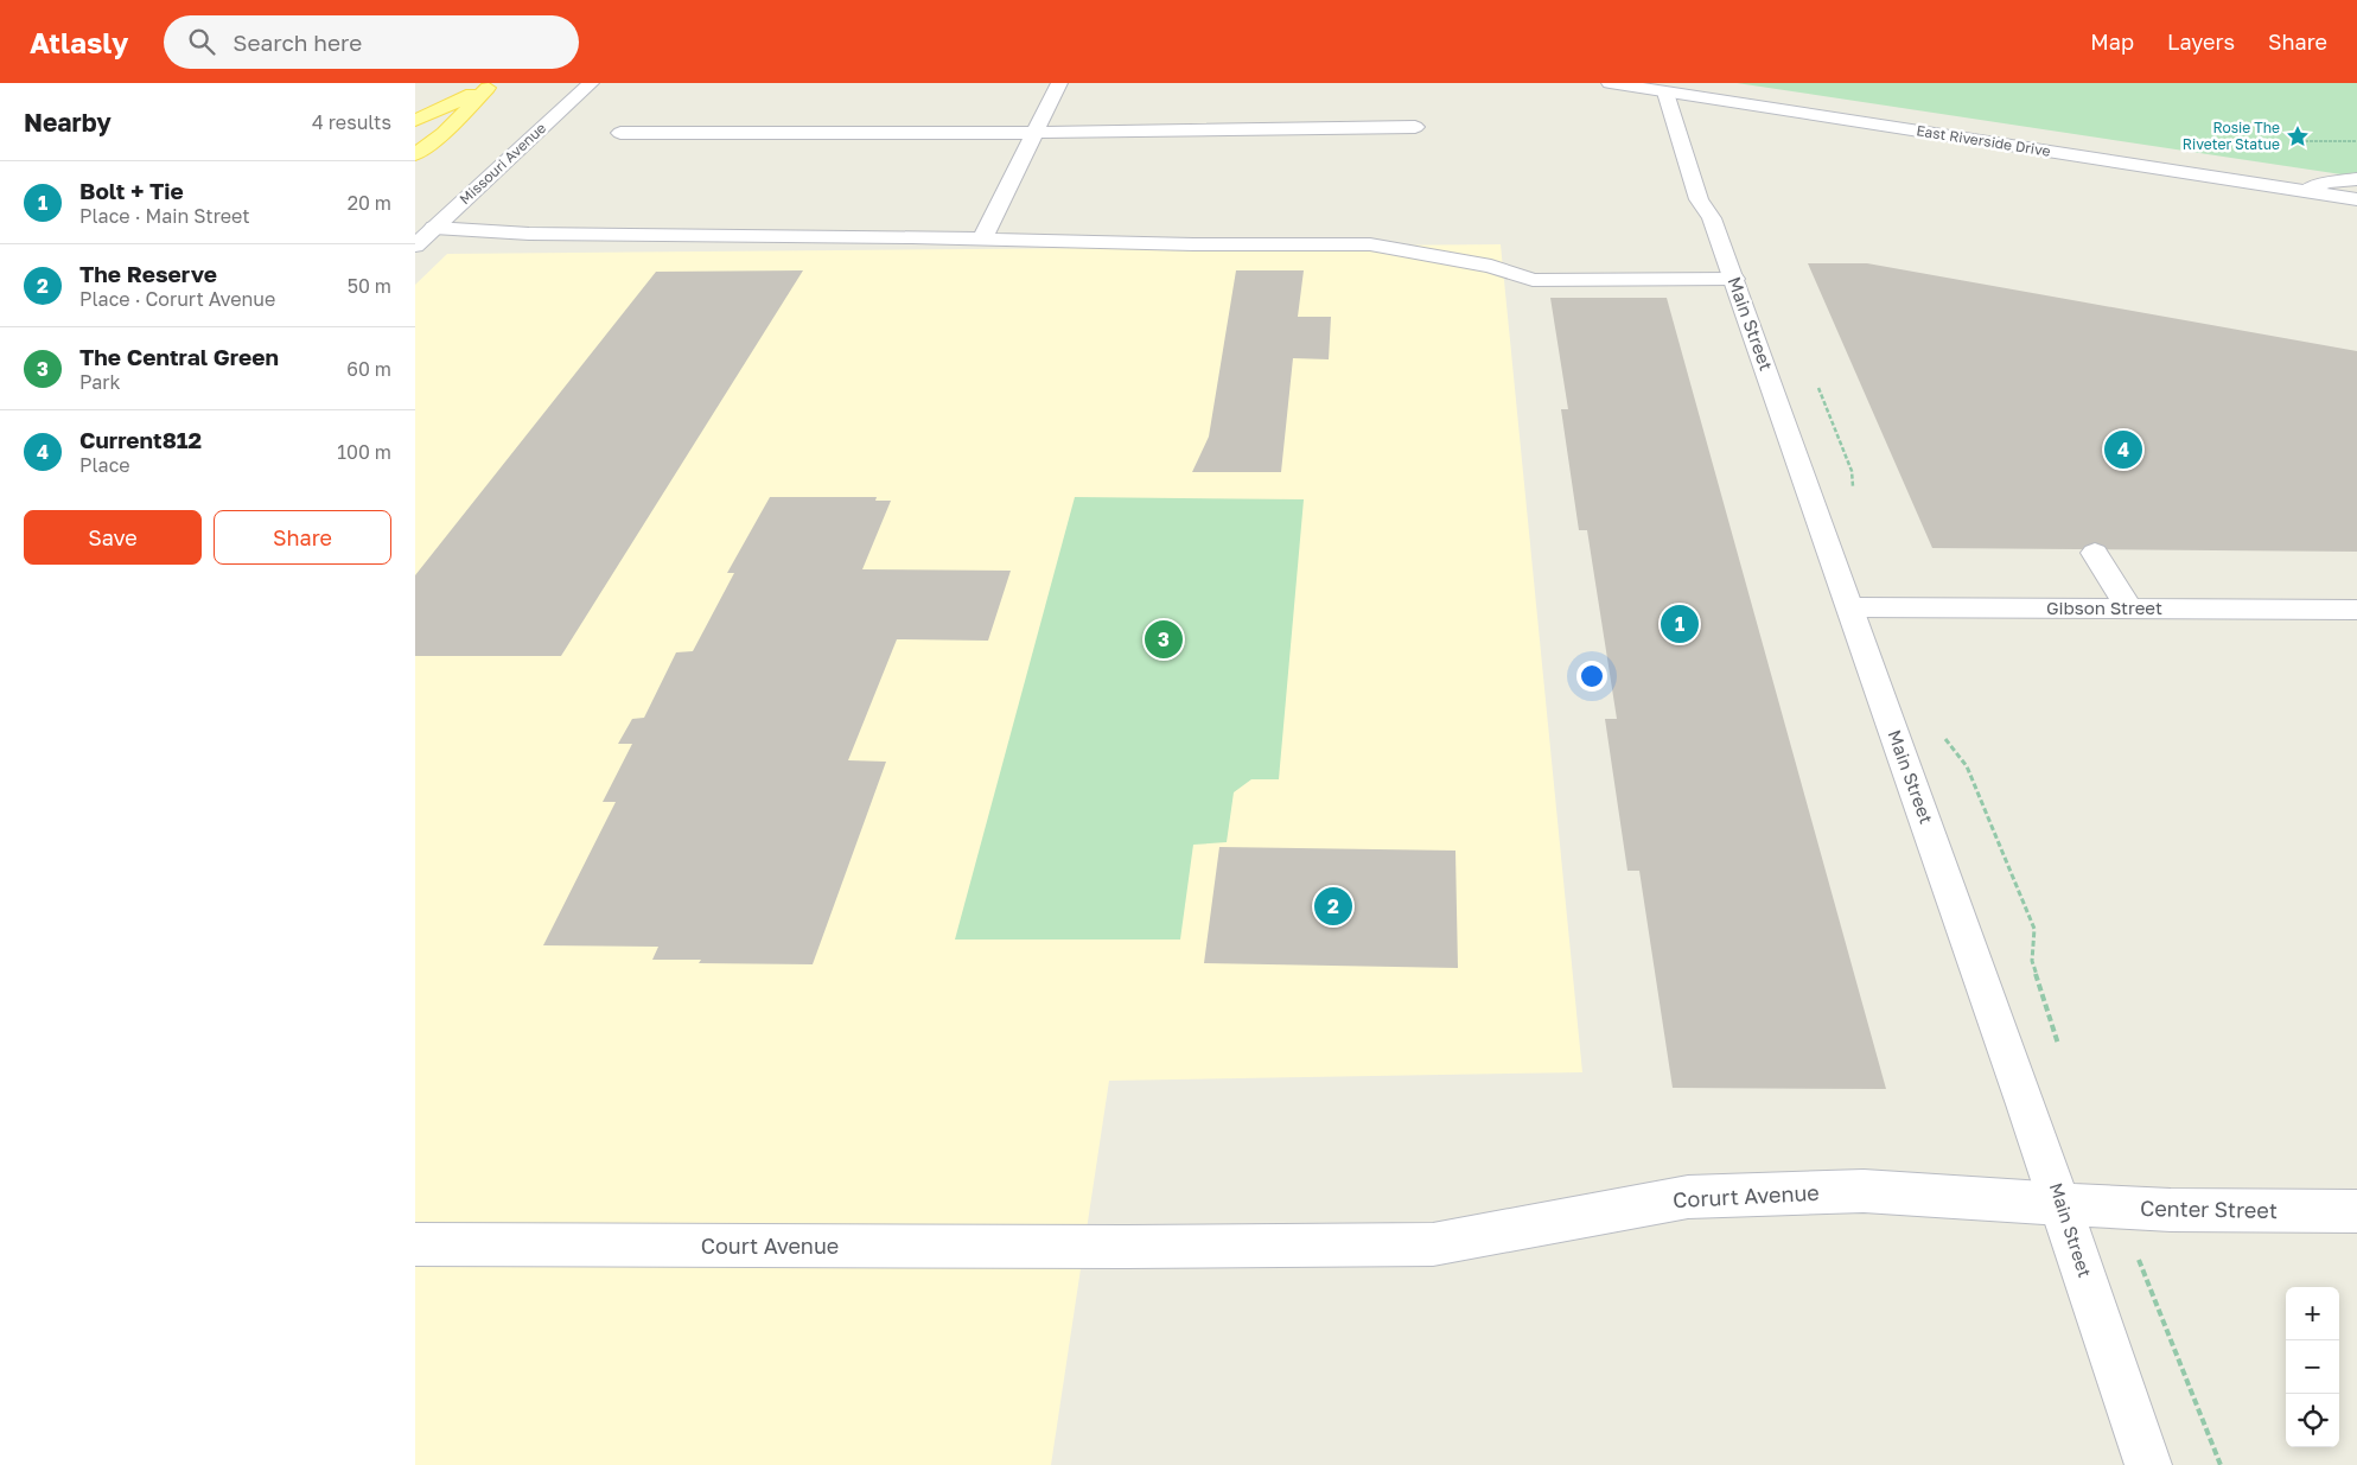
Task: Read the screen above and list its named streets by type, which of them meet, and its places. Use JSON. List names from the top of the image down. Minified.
{"streets":{"street":["East Riverside Drive","Missouri Avenue","Main Street","Gibson Street","Corurt Avenue","Center Street","Court Avenue"]},"crossings":[["East Riverside Drive","Main Street"],["Main Street","Gibson Street"],["Main Street","Corurt Avenue"],["Main Street","Center Street"],["Corurt Avenue","Center Street"],["Corurt Avenue","Court Avenue"]],"places":{"place":["Rosie The Riveter Statue"]},"page":{"header":"Atlasly","search":"Search here","nav":["Map","Layers","Share"],"heading":["Nearby","4 results"],"list":[{"mark":"1","name":"Bolt + Tie","note":"Place · Main Street","value":"20 m"},{"mark":"2","name":"The Reserve","note":"Place · Corurt Avenue","value":"50 m"},{"mark":"3","name":"The Central Green","note":"Park","value":"60 m"},{"mark":"4","name":"Current812","note":"Place","value":"100 m"}],"pins":["4","1","3","2"],"buttons":["Save","Share"],"map_buttons":["+","−"]}}
